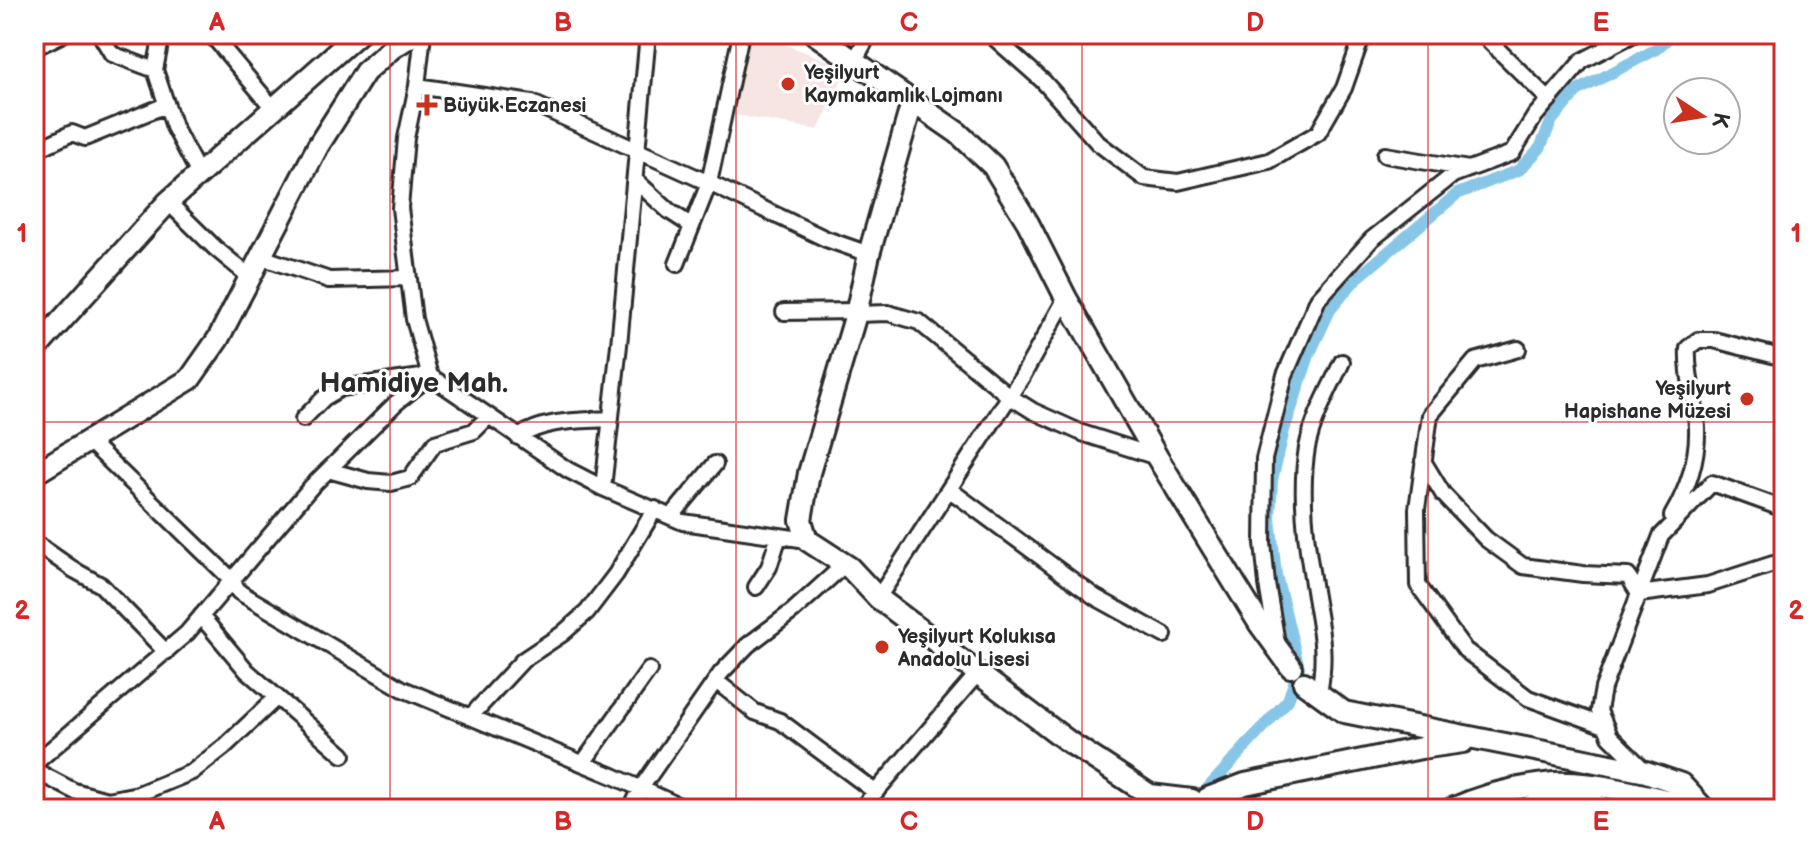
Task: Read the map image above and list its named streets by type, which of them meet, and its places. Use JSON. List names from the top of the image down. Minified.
{"districts":["Hamidiye Mah."],"places":{"other":["Yeşilyurt Kaymakamlık Lojmanı","Yeşilyurt Hapishane Müzesi","Yeşilyurt Kolukısa Anadolu Lisesi"],"health":["Büyük Eczanesi"]},"north":"right","grid":{"columns":["A","B","C","D","E"],"rows":["1","2"]}}
